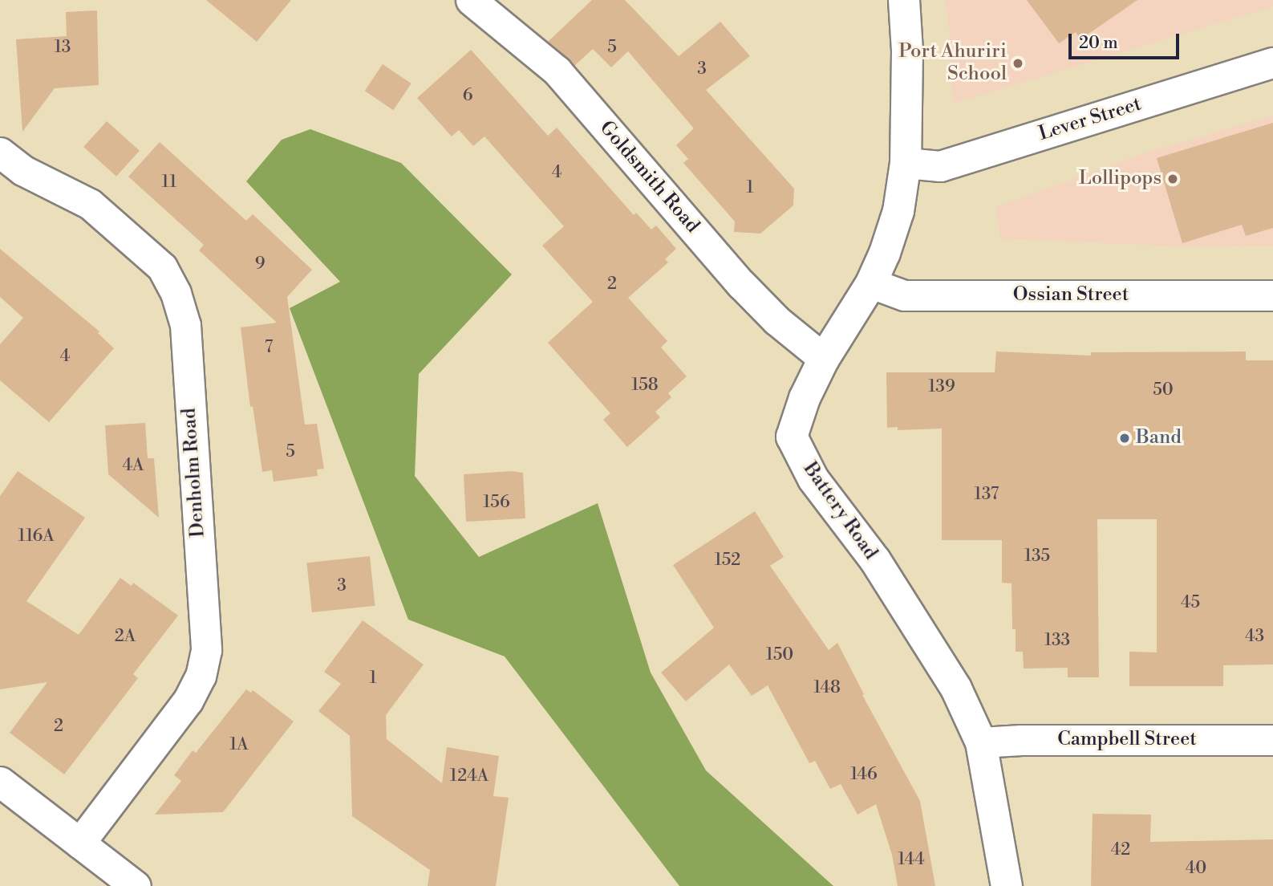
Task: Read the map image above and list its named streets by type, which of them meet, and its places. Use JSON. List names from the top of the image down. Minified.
{"streets":{"street":["Lever Street","Goldsmith Road","Ossian Street","Denholm Road","Battery Road","Campbell Street"]},"crossings":[["Lever Street","Battery Road"],["Goldsmith Road","Battery Road"],["Ossian Street","Battery Road"],["Battery Road","Campbell Street"]],"places":["Port Ahuriri School","Lollipops","Band"],"house_numbers":["13","5","3","6","4","11","1","9","2","7","4","158","139","50","5","4A","137","156","116A","135","152","3","45","2A","43","133","150","1","148","2","1A","146","124A","42","144","40"],"scale_bar":"20 m"}
